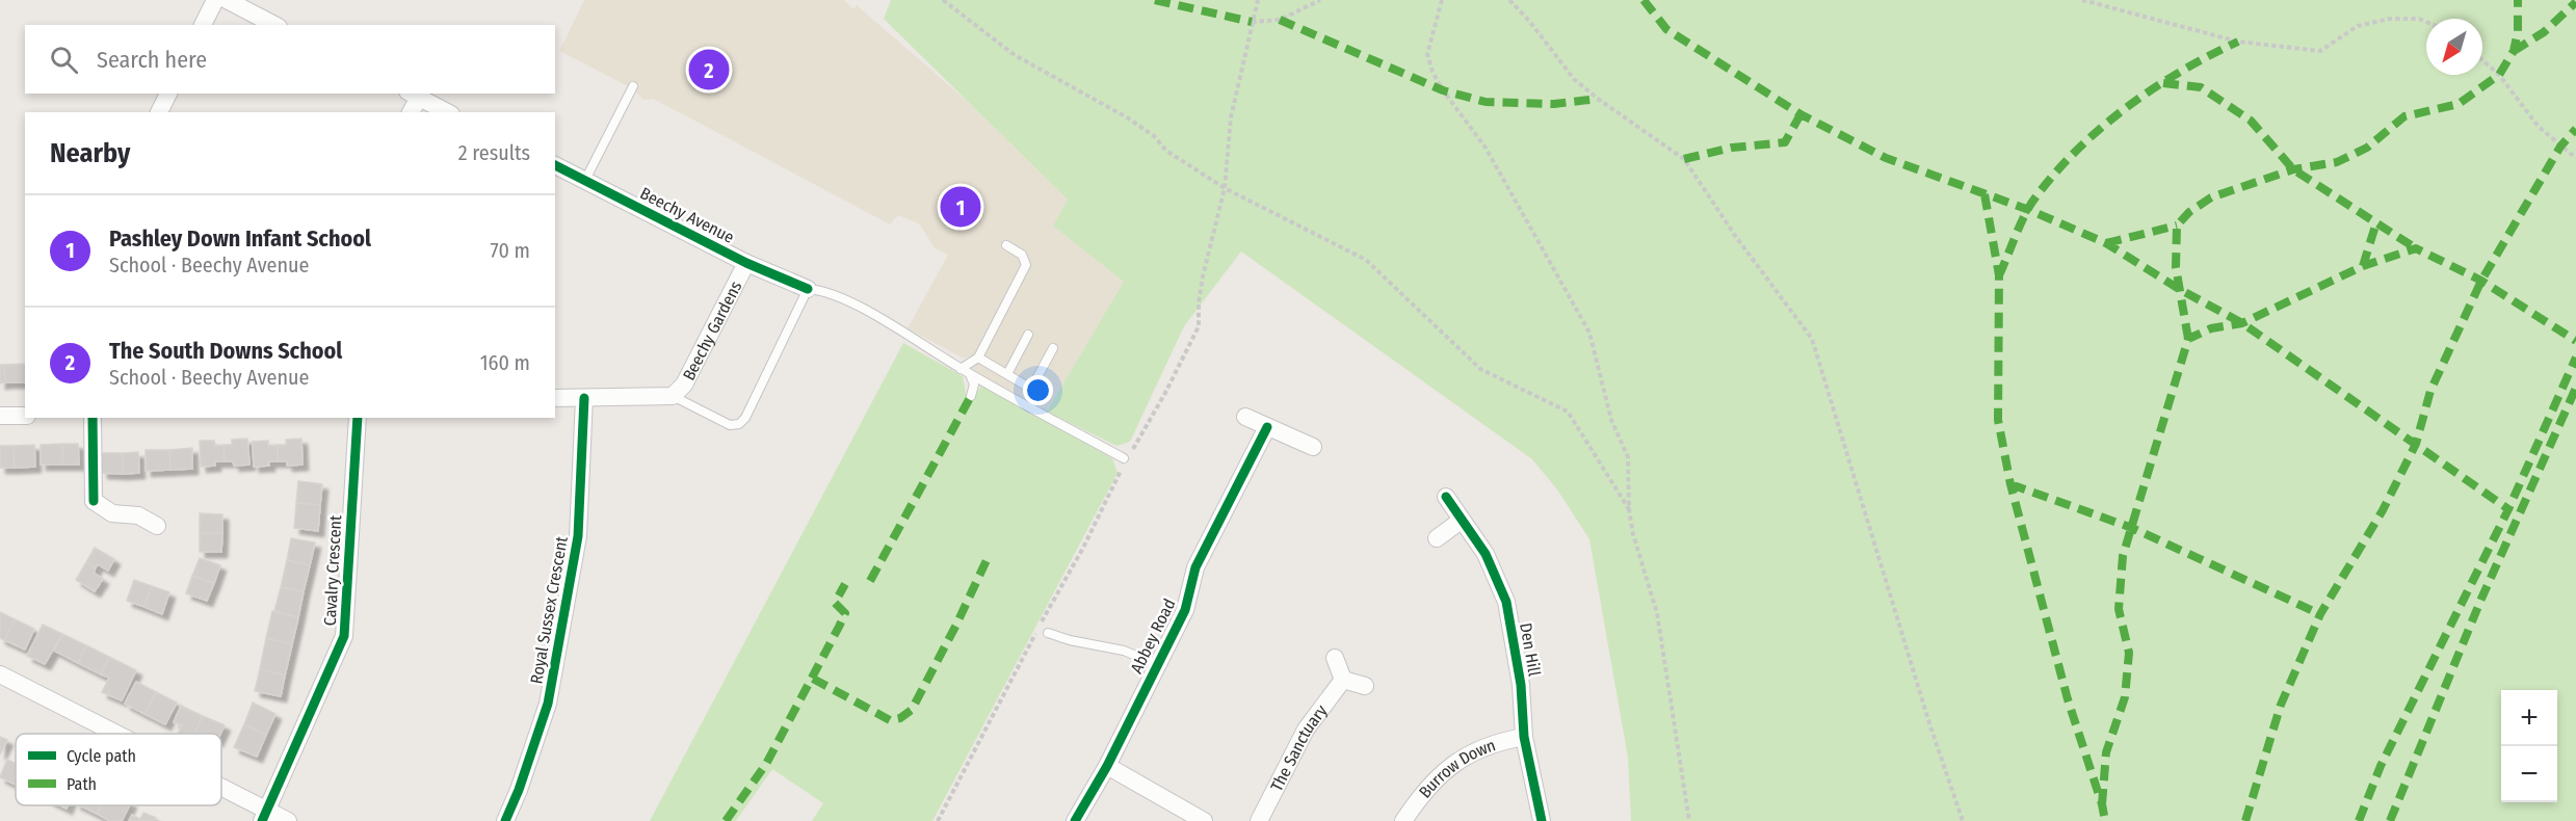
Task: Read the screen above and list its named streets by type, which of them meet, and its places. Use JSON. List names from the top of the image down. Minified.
{"streets":{"street":["Beechy Avenue","Beechy Gardens","Cavalry Crescent","Royal Sussex Crescent","Abbey Road","Den Hill","The Sanctuary","Burrow Down"]},"crossings":[["Beechy Avenue","Beechy Gardens"],["Den Hill","Burrow Down"]],"legend":["Cycle path","Path"],"north":"bottom left","page":{"search":"Search here","pins":["2","1"],"heading":["Nearby","2 results"],"list":[{"mark":"1","name":"Pashley Down Infant School","note":"School · Beechy Avenue","value":"70 m"},{"mark":"2","name":"The South Downs School","note":"School · Beechy Avenue","value":"160 m"}],"map_buttons":["+","−"]}}
